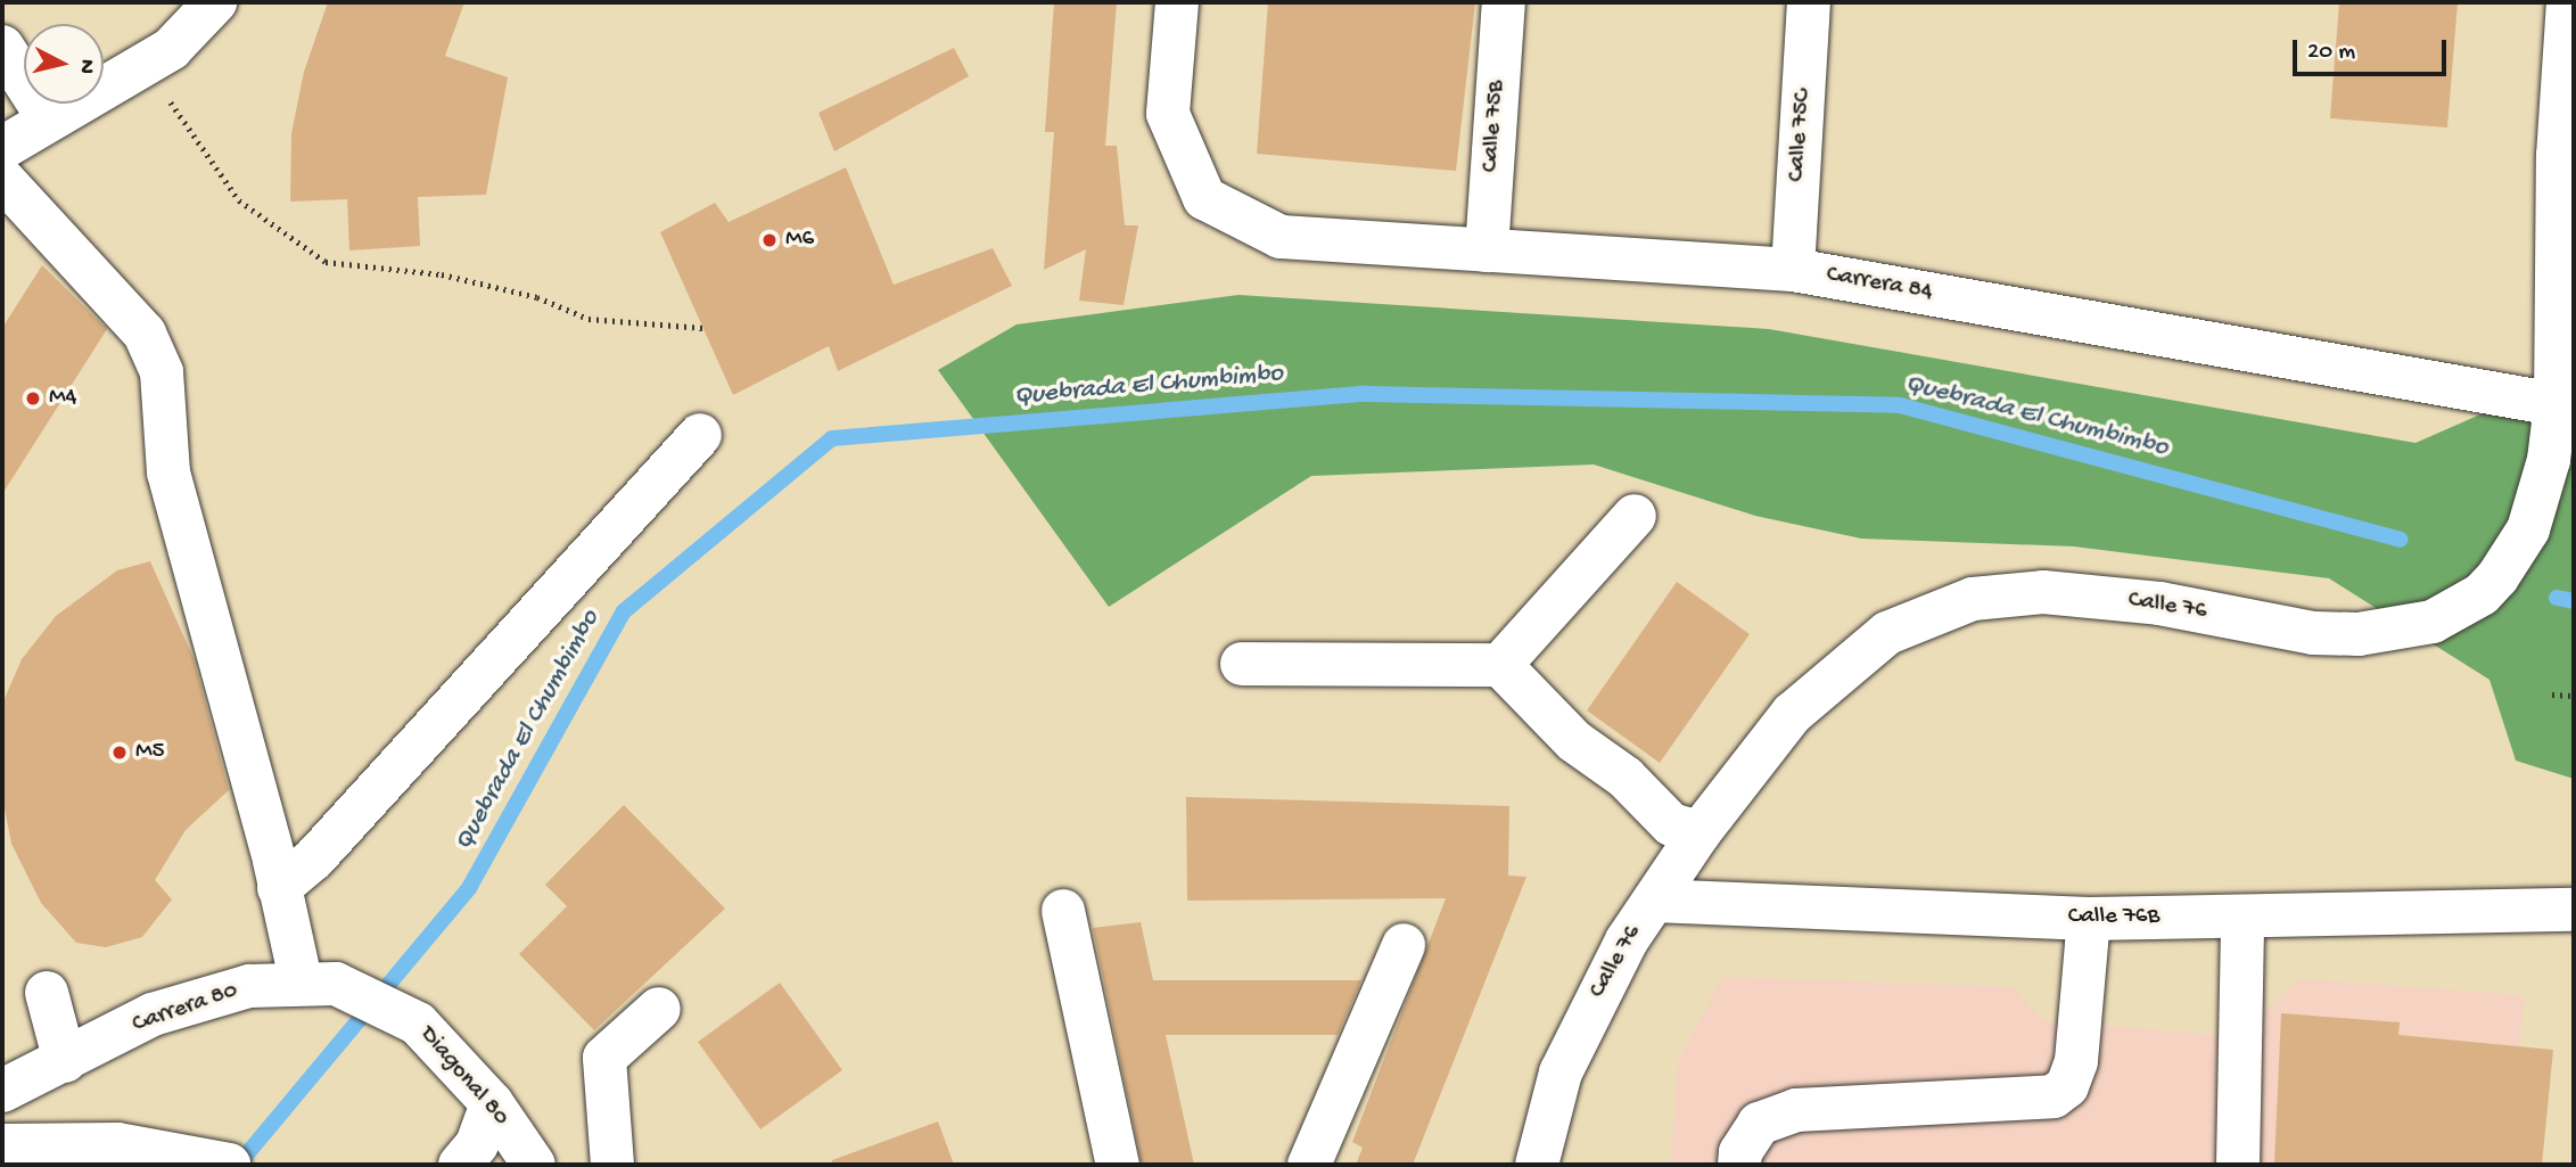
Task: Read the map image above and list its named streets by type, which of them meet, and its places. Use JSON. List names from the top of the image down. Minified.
{"streets":{"street":["Calle 75B","Calle 75C","Carrera 84","Calle 76","Calle 76B","Carrera 80","Diagonal 80"]},"crossings":[["Calle 75B","Carrera 84"],["Calle 75C","Carrera 84"],["Carrera 84","Calle 76"],["Calle 76","Calle 76B"],["Carrera 80","Diagonal 80"]],"water":["Quebrada El Chumbimbo"],"places":["M6","M4","M5"],"scale_bar":"20 m","north":"right"}
